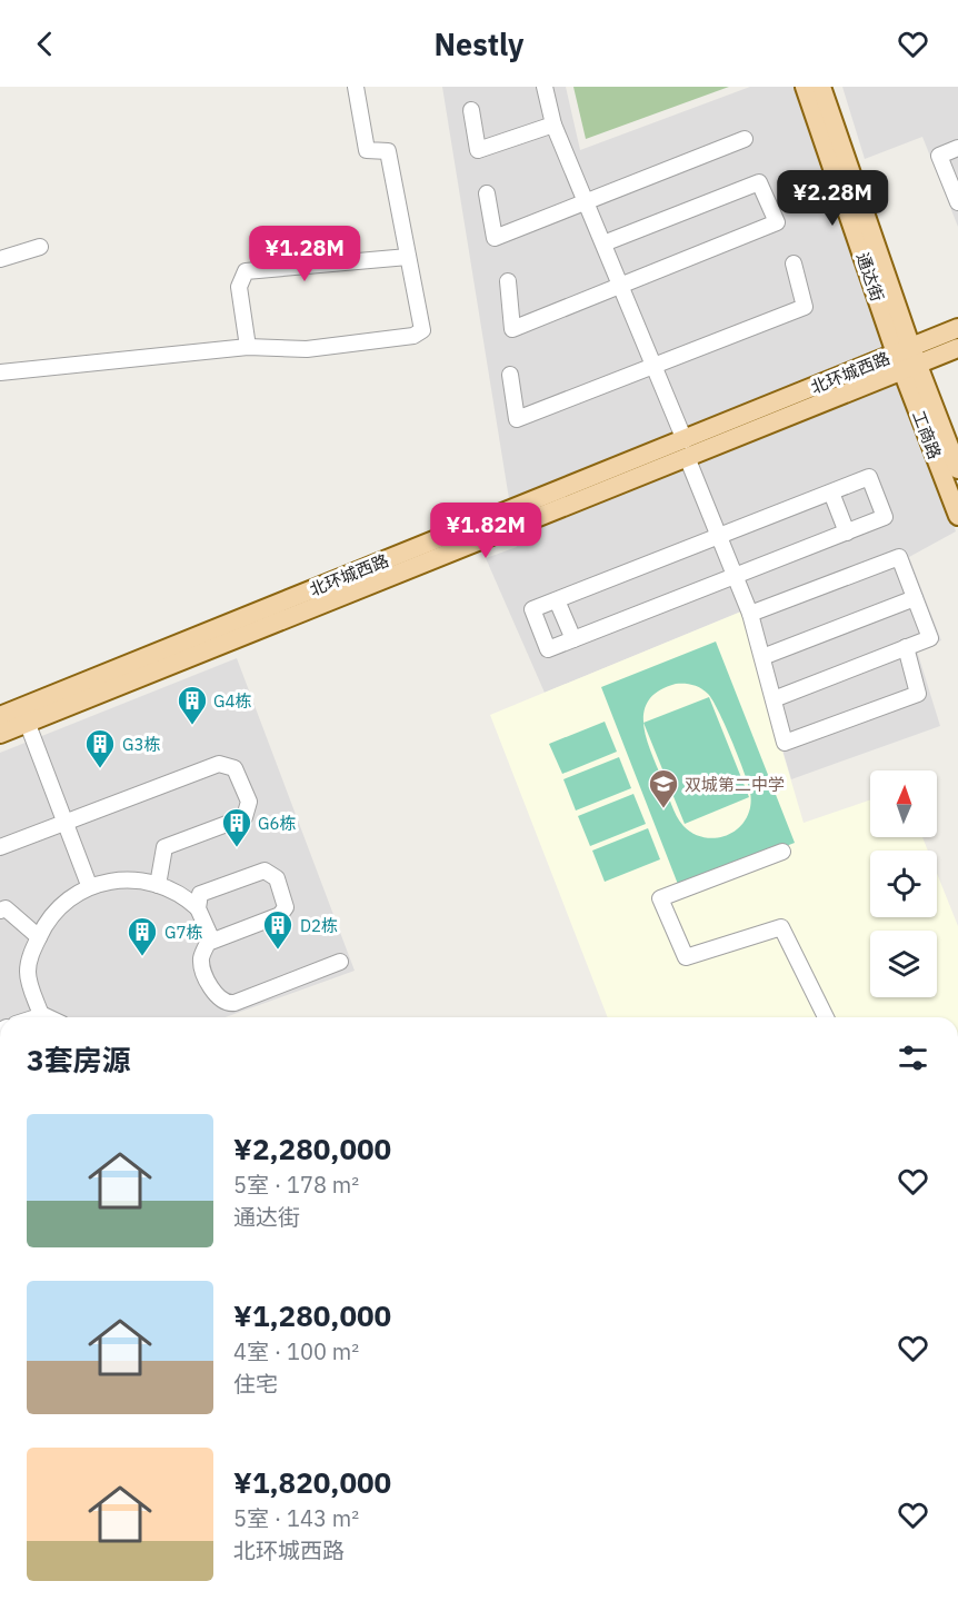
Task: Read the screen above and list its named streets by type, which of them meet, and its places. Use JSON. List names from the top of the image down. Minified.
{"streets":{"main road":["通达街","北环城西路","工商路"]},"crossings":[["通达街","北环城西路"],["通达街","工商路"],["北环城西路","工商路"]],"places":{"building":["G4栋","G3栋","G6栋","D2栋","G7栋"],"school or university":["双城第二中学"]},"north":"top","page":{"header":"Nestly","price":["¥2.28M","¥1.28M","¥1.82M"],"heading":"3套房源","list":[{"name":"¥2,280,000","note":"5室 · 178 m² · 通达街"},{"name":"¥1,280,000","note":"4室 · 100 m² · 住宅"},{"name":"¥1,820,000","note":"5室 · 143 m² · 北环城西路"}]}}
